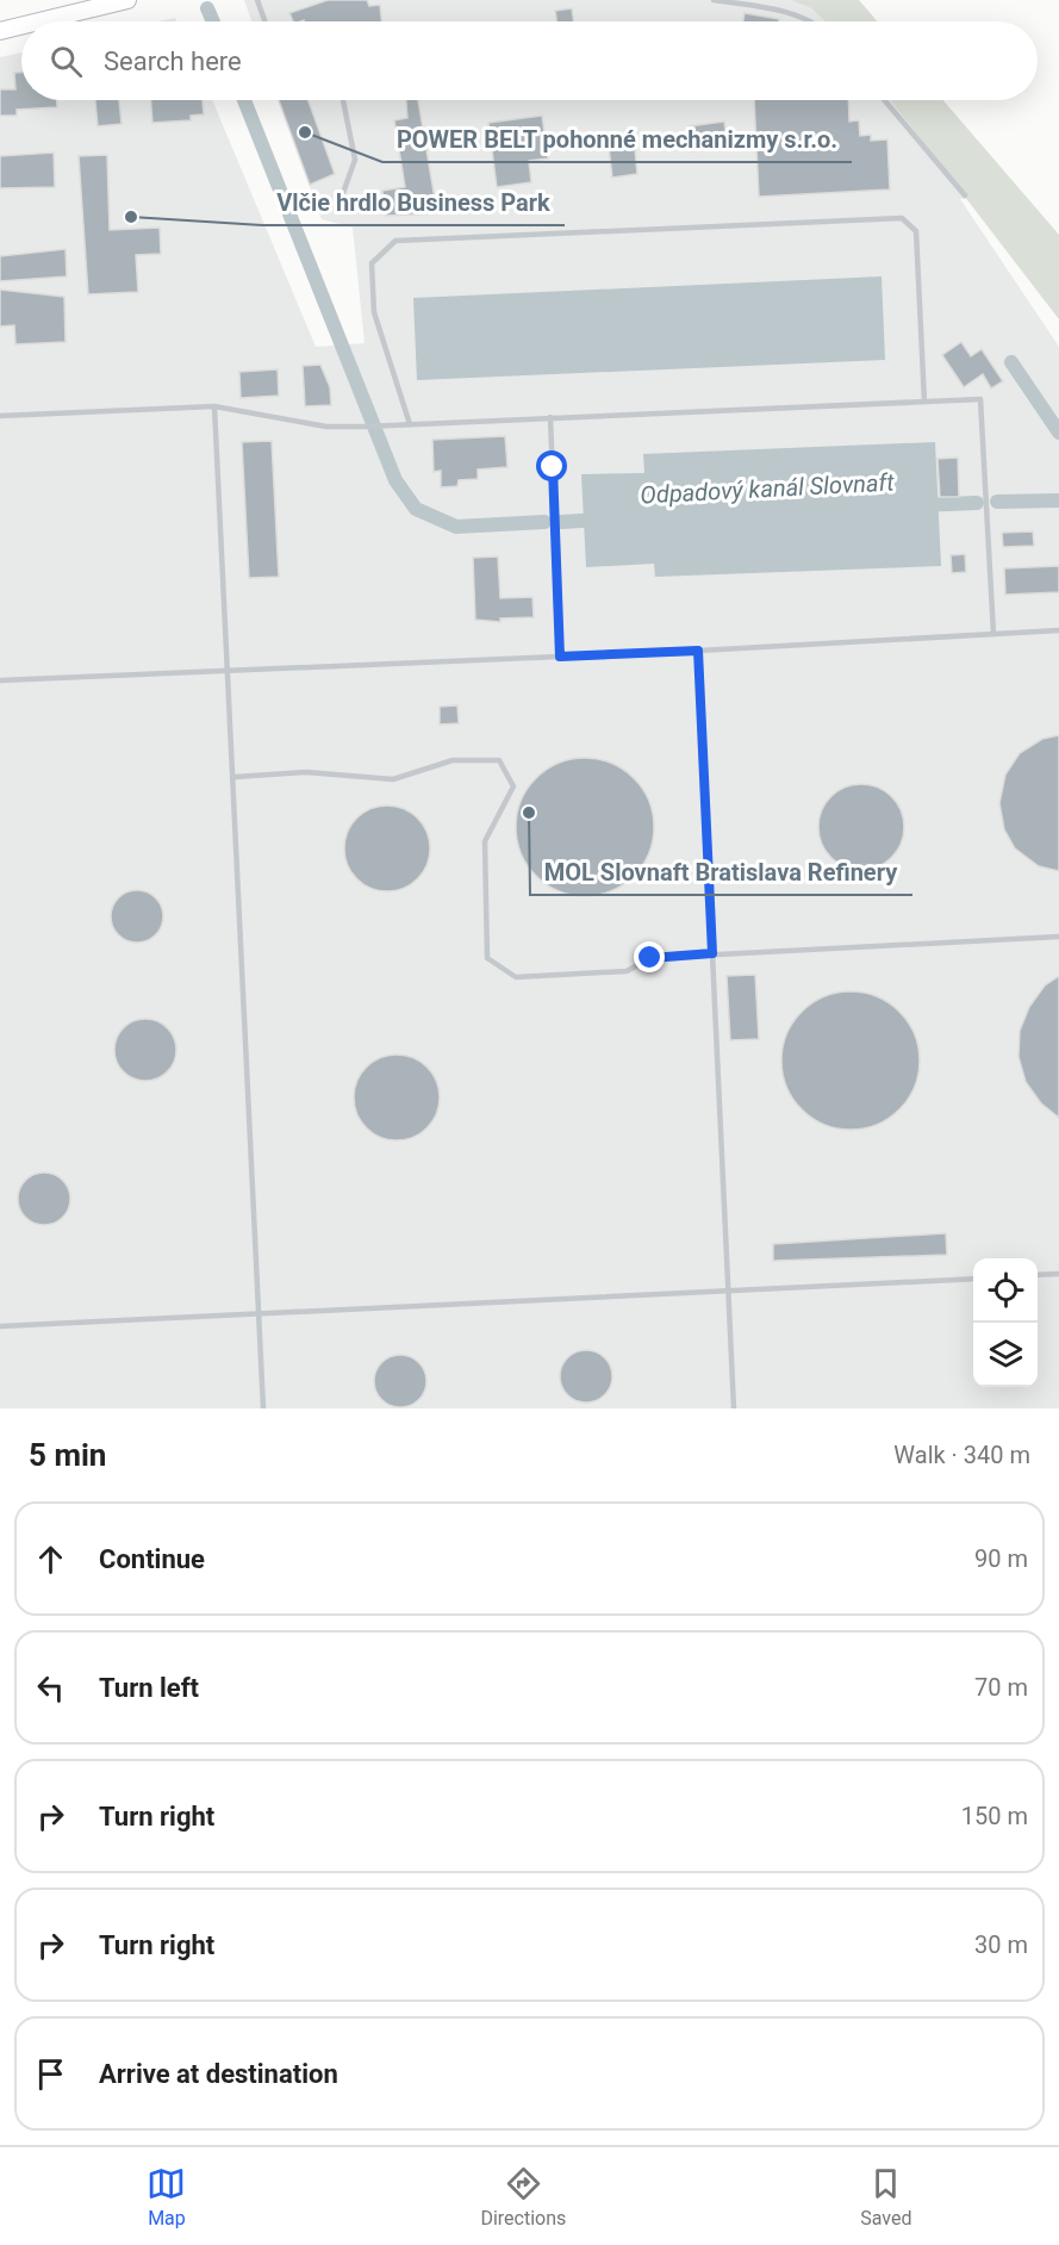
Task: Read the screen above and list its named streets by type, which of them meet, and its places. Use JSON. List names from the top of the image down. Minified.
{"water":["Odpadový kanál Slovnaft"],"places":["POWER BELT pohonné mechanizmy s.r.o.","Vlčie hrdlo Business Park","MOL Slovnaft Bratislava Refinery"],"page":{"search":"Search here","heading":["5 min","Walk · 340 m"],"list":[["Continue","90 m"],["Turn left","70 m"],["Turn right","150 m"],["Turn right","30 m"],"Arrive at destination"],"nav":["Map","Directions","Saved"]}}
